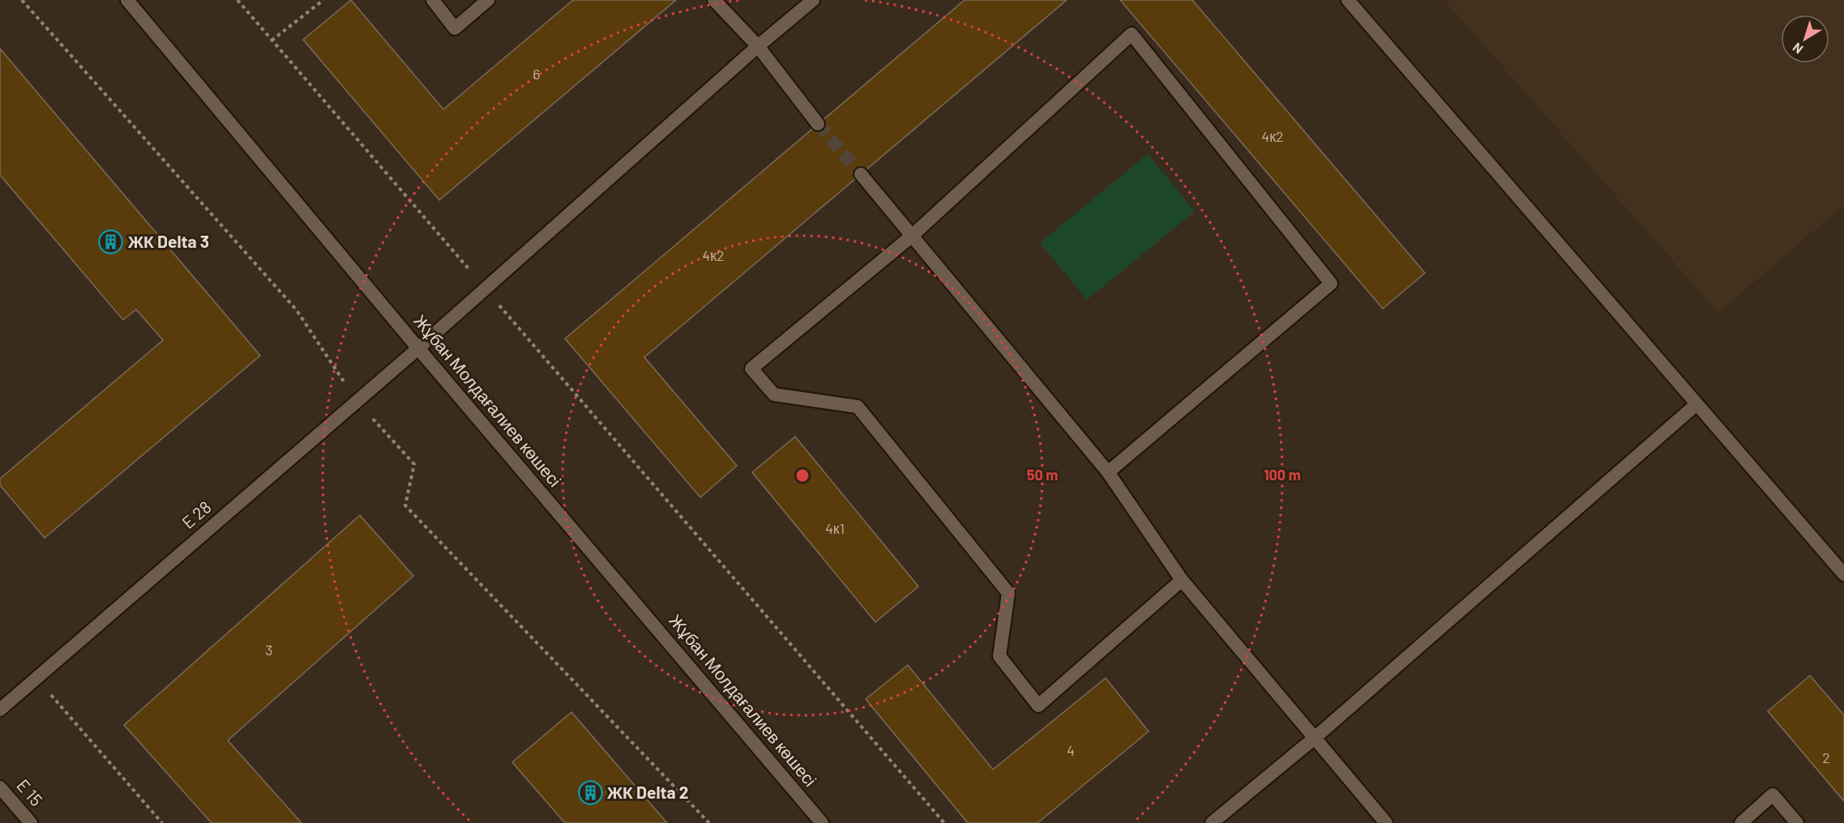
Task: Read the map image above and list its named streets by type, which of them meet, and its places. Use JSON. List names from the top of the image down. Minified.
{"streets":{"street":["Жұбан Молдағалиев көшесі","E 28","E 15"]},"crossings":[["Жұбан Молдағалиев көшесі","E 28"]],"places":{"building":["ЖК Delta 3","ЖК Delta 2"]},"house_numbers":["6","4к2","4к2","4к1","3","4","2"],"north":"bottom left","rings":["50 m","100 m"]}
